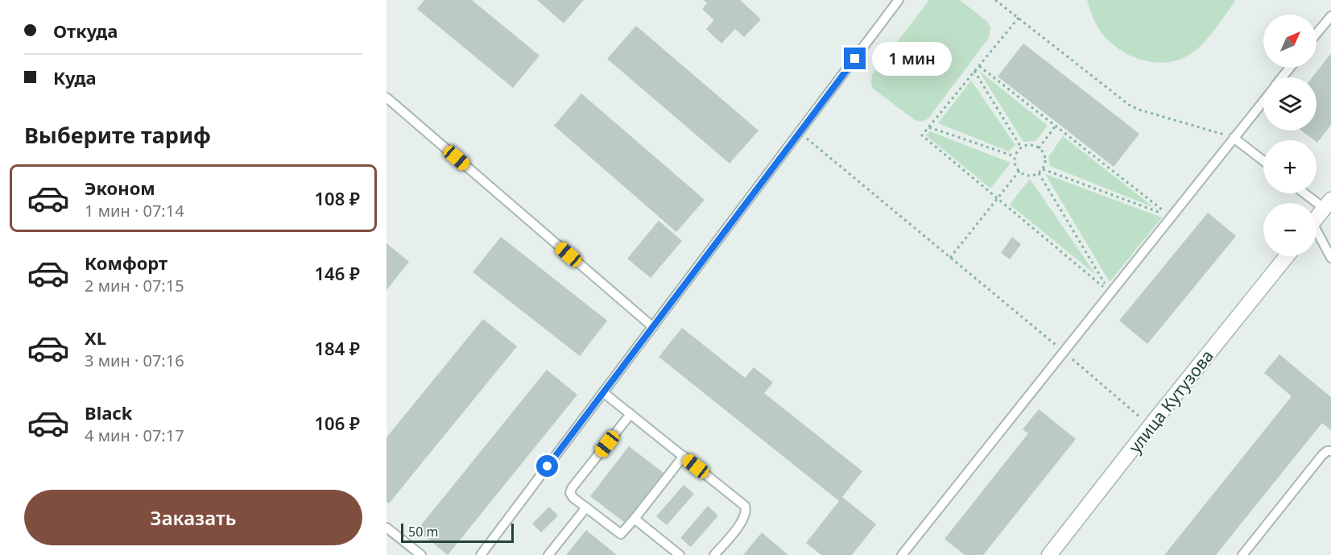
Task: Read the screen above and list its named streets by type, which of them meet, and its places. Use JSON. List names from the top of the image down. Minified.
{"streets":{"street":["улица Кутузова"]},"scale_bar":"50 m","north":"top right","page":{"banner":["Откуда","Куда"],"map_buttons":["+","−"],"bubble":"1 мин","heading":"Выберите тариф","list":[{"name":"Эконом","note":"1 мин · 07:14","value":"108 ₽"},{"name":"Комфорт","note":"2 мин · 07:15","value":"146 ₽"},{"name":"XL","note":"3 мин · 07:16","value":"184 ₽"},{"name":"Black","note":"4 мин · 07:17","value":"106 ₽"}],"buttons":"Заказать","scale":"50 m"}}
